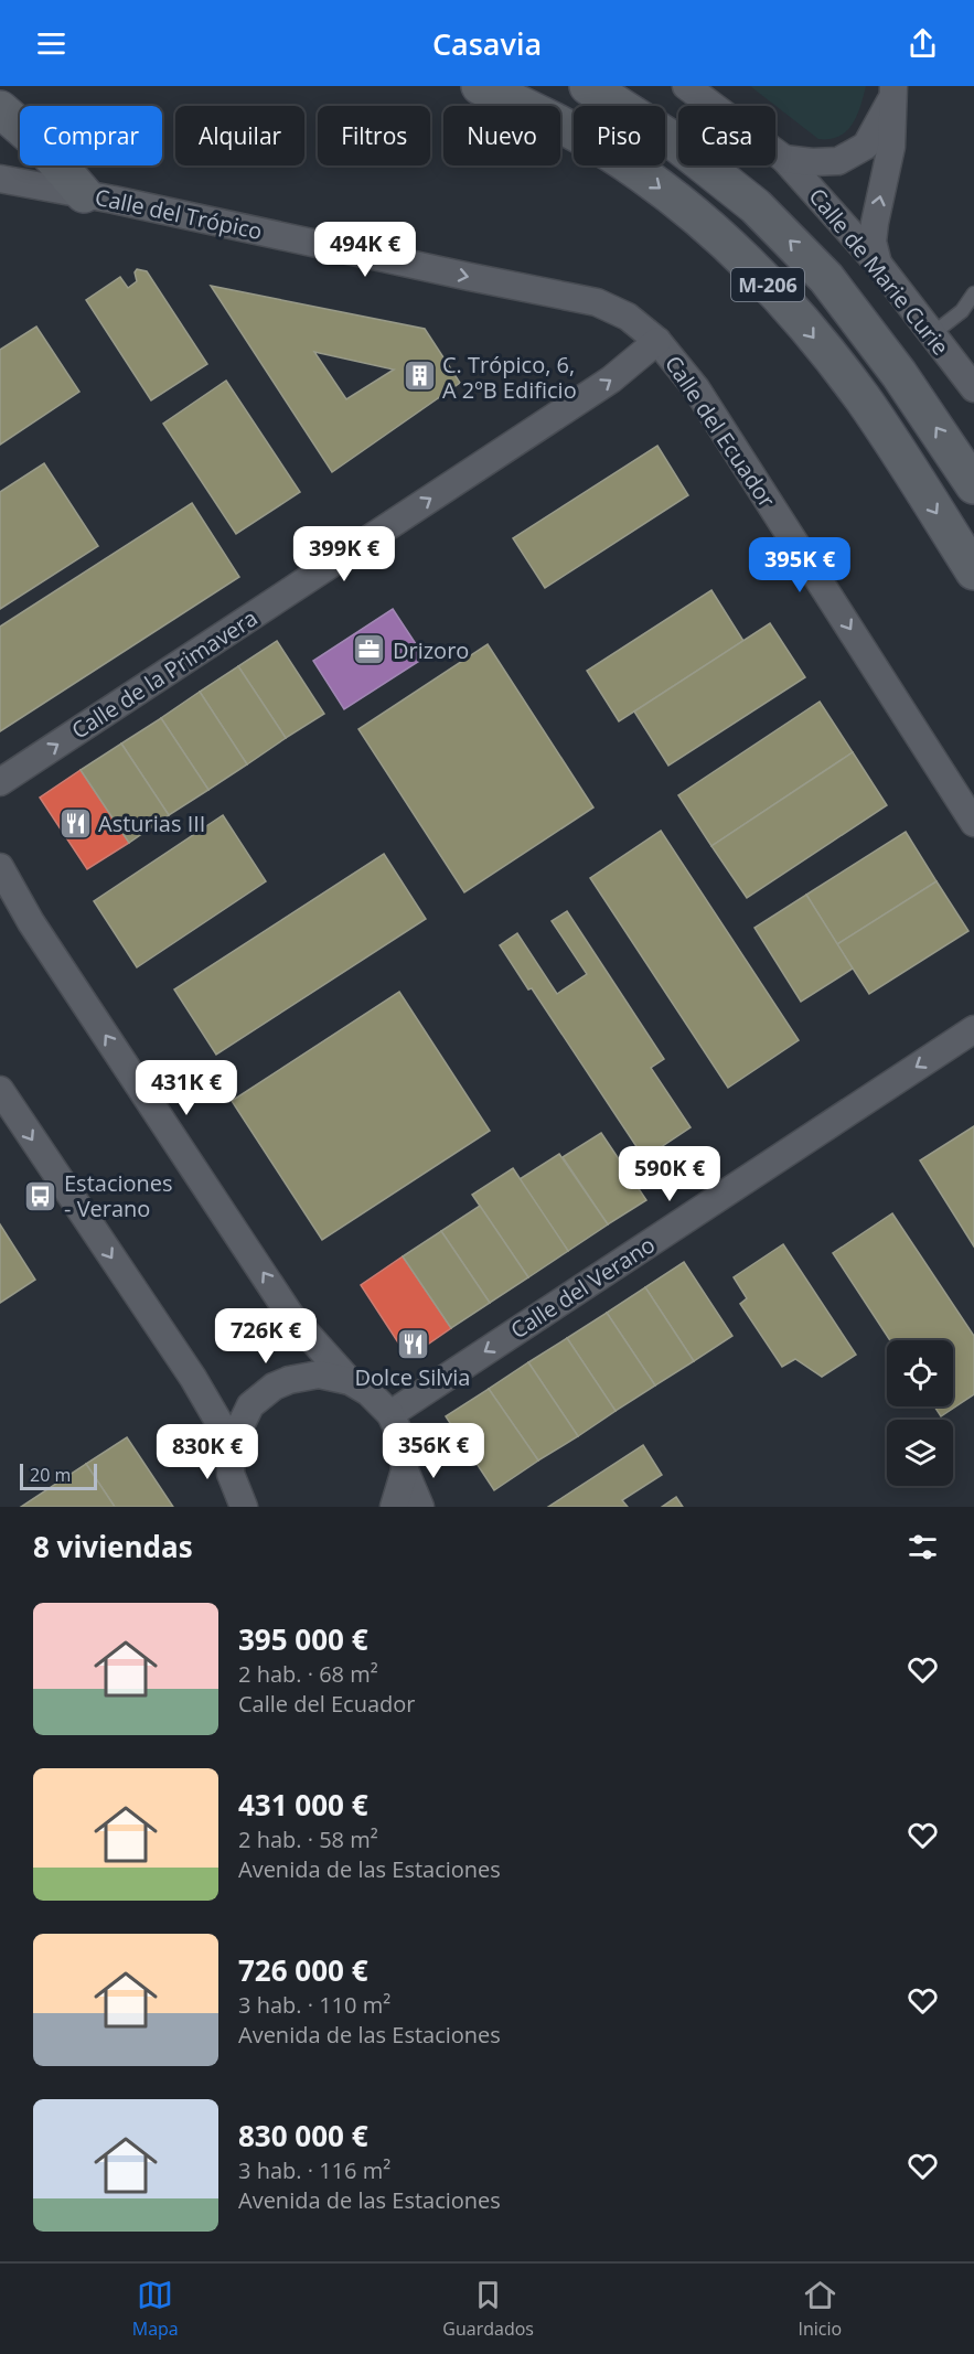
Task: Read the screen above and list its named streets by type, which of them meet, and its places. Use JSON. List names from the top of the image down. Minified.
{"streets":{"main road":["M-206"],"street":["Calle del Trópico","Calle de Marie Curie","Calle del Ecuador","Calle de la Primavera","Calle del Verano"]},"crossings":[["Calle del Trópico","Calle del Ecuador"],["Calle del Trópico","Calle de la Primavera"],["Calle del Ecuador","Calle de la Primavera"]],"one_way":["Calle del Trópico","Calle del Ecuador","Calle de la Primavera","Calle del Verano"],"places":{"building":["C. Trópico, 6, A 2ºB Edificio"],"office":["Drizoro"],"restaurant":["Asturias III","Dolce Silvia"],"bus stop":["Estaciones - Verano"]},"scale_bar":"20 m","page":{"header":"Casavia","chip":["Comprar","Alquilar","Filtros","Nuevo","Piso","Casa"],"price":["494K €","399K €","395K €","431K €","590K €","726K €","356K €","830K €"],"scale":"20 m","heading":"8 viviendas","list":[{"name":"395 000 €","note":"2 hab. · 68 m² · Calle del Ecuador"},{"name":"431 000 €","note":"2 hab. · 58 m² · Avenida de las Estaciones"},{"name":"726 000 €","note":"3 hab. · 110 m² · Avenida de las Estaciones"},{"name":"830 000 €","note":"3 hab. · 116 m² · Avenida de las Estaciones"}],"tabs":["Mapa","Guardados","Inicio"]}}
